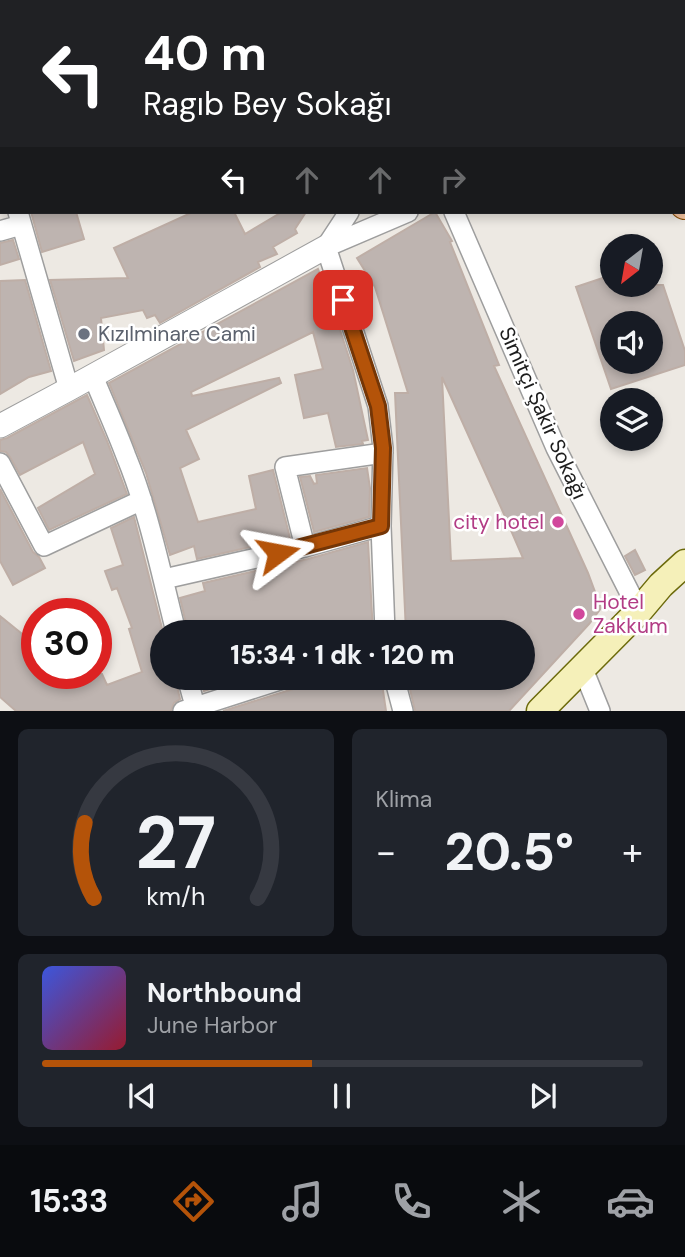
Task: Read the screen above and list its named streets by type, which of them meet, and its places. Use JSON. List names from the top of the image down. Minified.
{"streets":{"street":["Simitçi Şakir Sokağı"]},"places":["Kızılminare Cami","city hotel","Hotel Zakkum"],"north":"bottom left","page":{"turn":["40 m","Ragıb Bey Sokağı"],"limit":"30","trip":"15:34 · 1 dk · 120 m","tile":"Klima","heat":["−","20.5°","+"],"song":["Northbound","June Harbor"],"tabs":"15:33","gauge":["27","km/h"]}}
